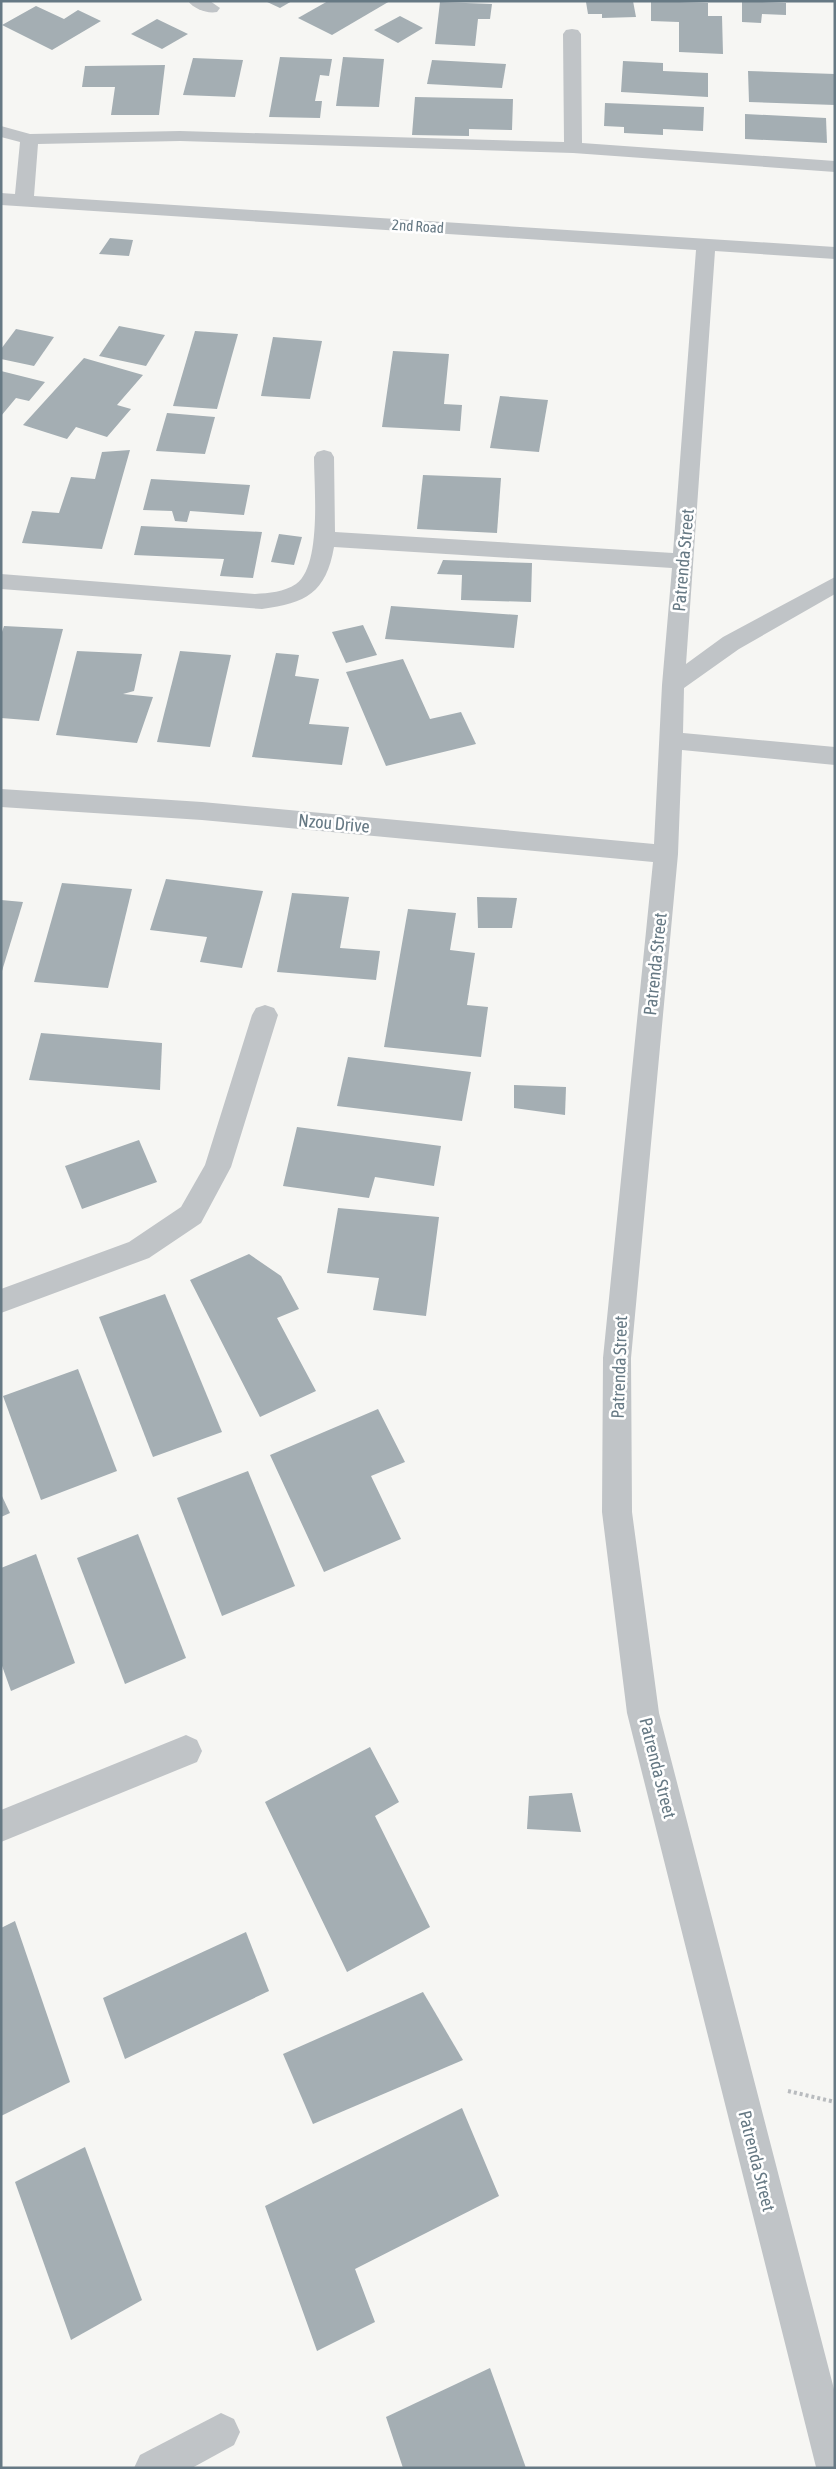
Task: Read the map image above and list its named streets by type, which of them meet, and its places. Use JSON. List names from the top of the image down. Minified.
{"streets":{"street":["2nd Road","Patrenda Street","Nzou Drive"]},"crossings":[["2nd Road","Patrenda Street"],["Patrenda Street","Nzou Drive"]]}
